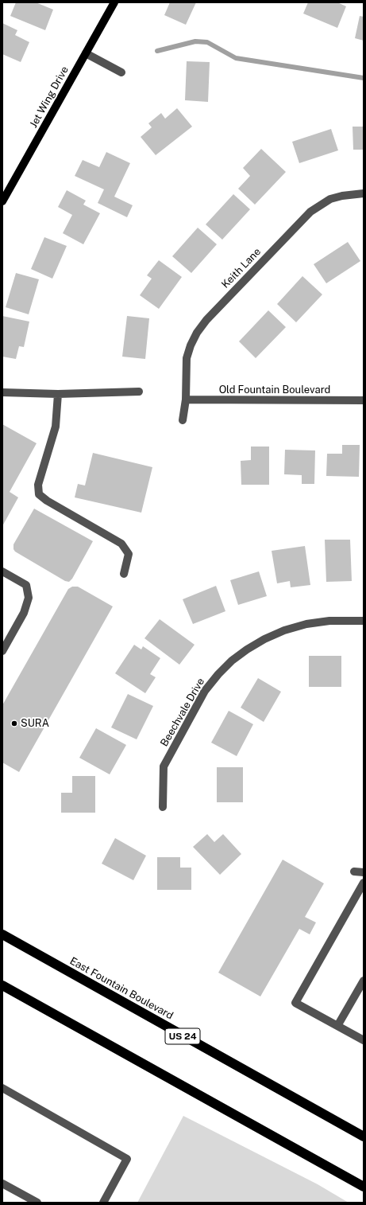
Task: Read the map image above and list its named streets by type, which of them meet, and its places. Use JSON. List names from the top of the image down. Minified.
{"streets":{"highway":["East Fountain Boulevard","US 24"],"main road":["Jet Wing Drive"],"street":["Keith Lane","Old Fountain Boulevard","Beechvale Drive"]},"crossings":[["Keith Lane","Old Fountain Boulevard"]],"places":["SURA"]}
